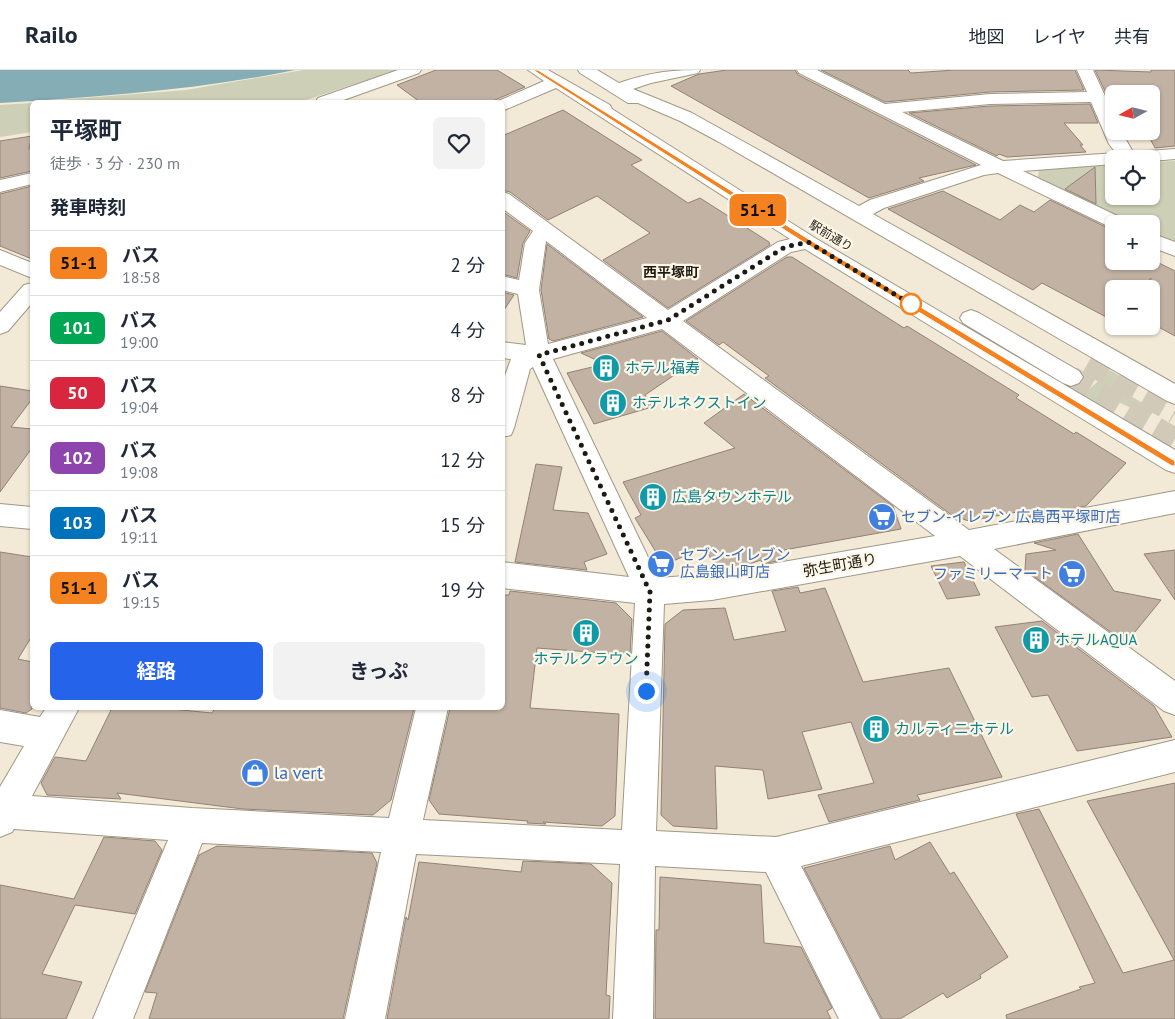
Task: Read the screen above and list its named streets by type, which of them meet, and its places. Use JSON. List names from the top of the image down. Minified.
{"streets":{"street":["駅前通り","弥生町通り"]},"districts":["西平塚町"],"places":{"building":["ホテル福寿","ホテルネクストイン","広島タウンホテル","ホテルクラウン","ホテルAQUA","カルティニホテル"],"supermarket":["セブン-イレブン 広島西平塚町店","セブン-イレブン 広島銀山町店","ファミリーマート"],"shop":["la vert"]},"lines":["bus line 51-1"],"north":"left","page":{"header":"Railo","nav":["地図","レイヤ","共有"],"on_map":"51-1","map_buttons":["+","−"],"heading":[["平塚町","徒歩 · 3 分 · 230 m"],"発車時刻"],"list":[{"mark":"51-1","name":"バス","note":"18:58","value":"2 分"},{"mark":"101","name":"バス","note":"19:00","value":"4 分"},{"mark":"50","name":"バス","note":"19:04","value":"8 分"},{"mark":"102","name":"バス","note":"19:08","value":"12 分"},{"mark":"103","name":"バス","note":"19:11","value":"15 分"},{"mark":"51-1","name":"バス","note":"19:15","value":"19 分"}],"buttons":["経路","きっぷ"]}}
